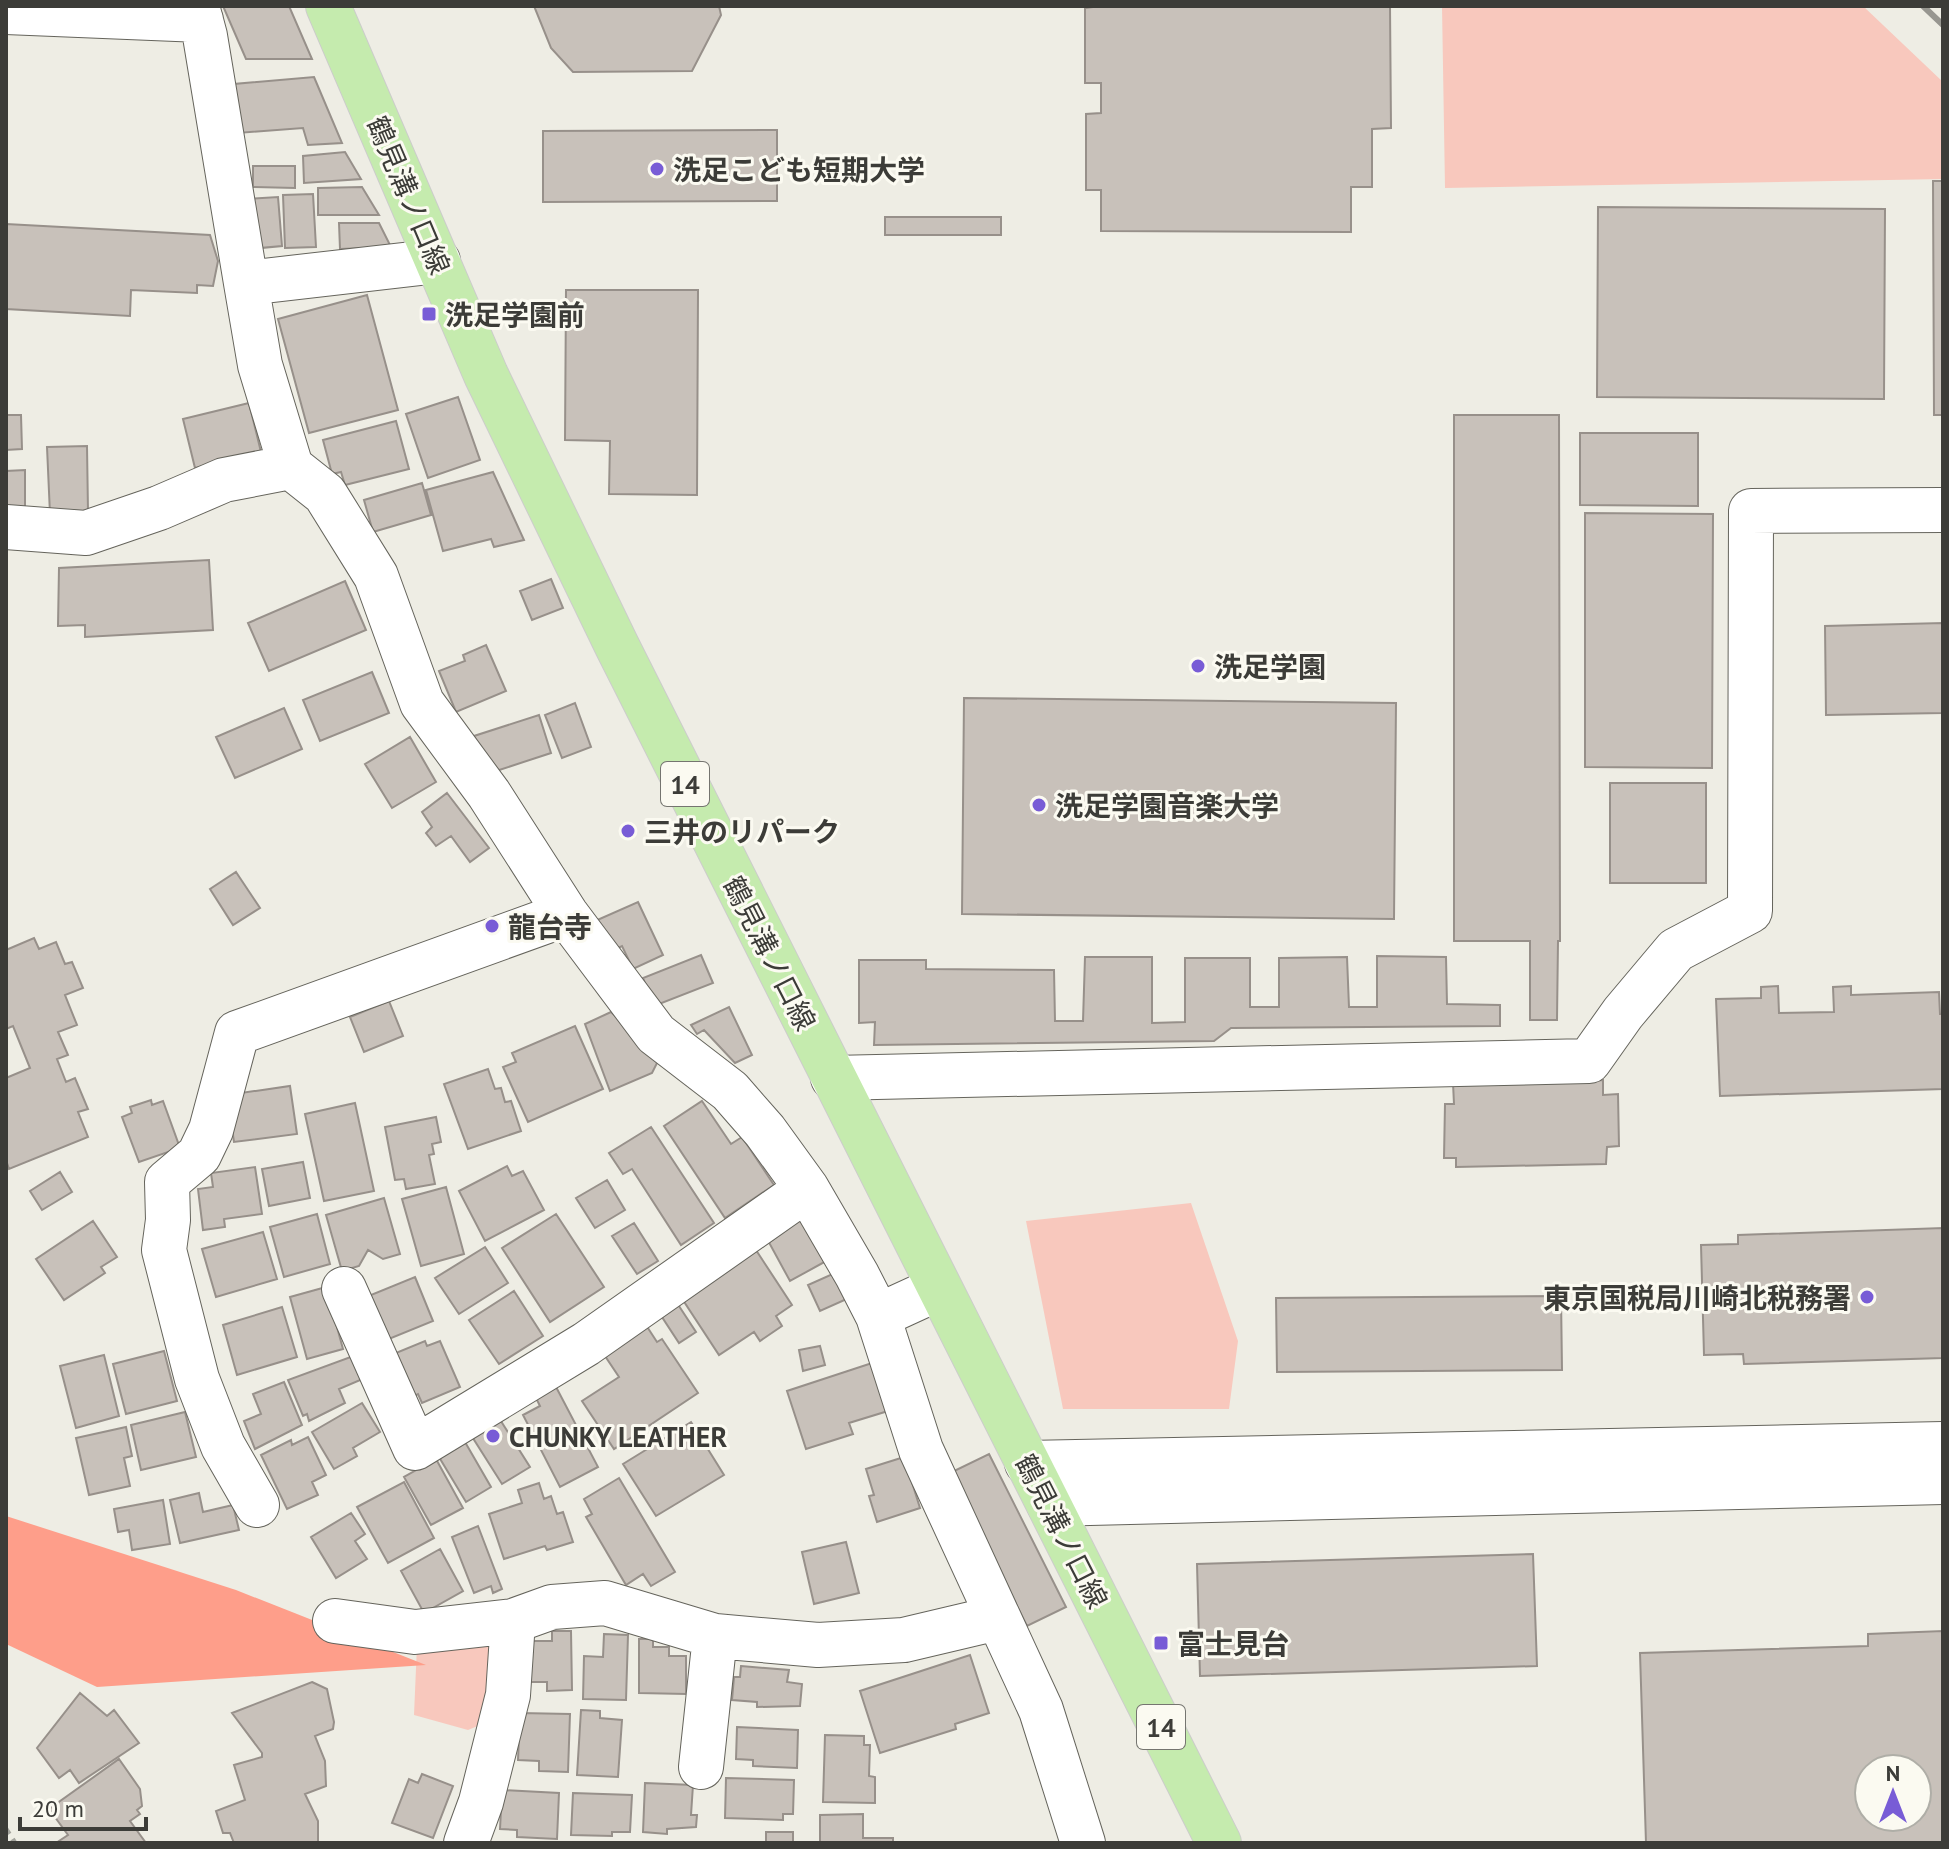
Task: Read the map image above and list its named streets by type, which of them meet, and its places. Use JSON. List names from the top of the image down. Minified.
{"streets":{"main road":["鶴見溝ノ口線","14"]},"places":{"other":["洗足こども短期大学","洗足学園","洗足学園音楽大学","三井のリパーク","龍台寺","東京国税局川崎北税務署","CHUNKY LEATHER"],"transit":["洗足学園前","富士見台"]},"scale_bar":"20 m","north":"top"}
